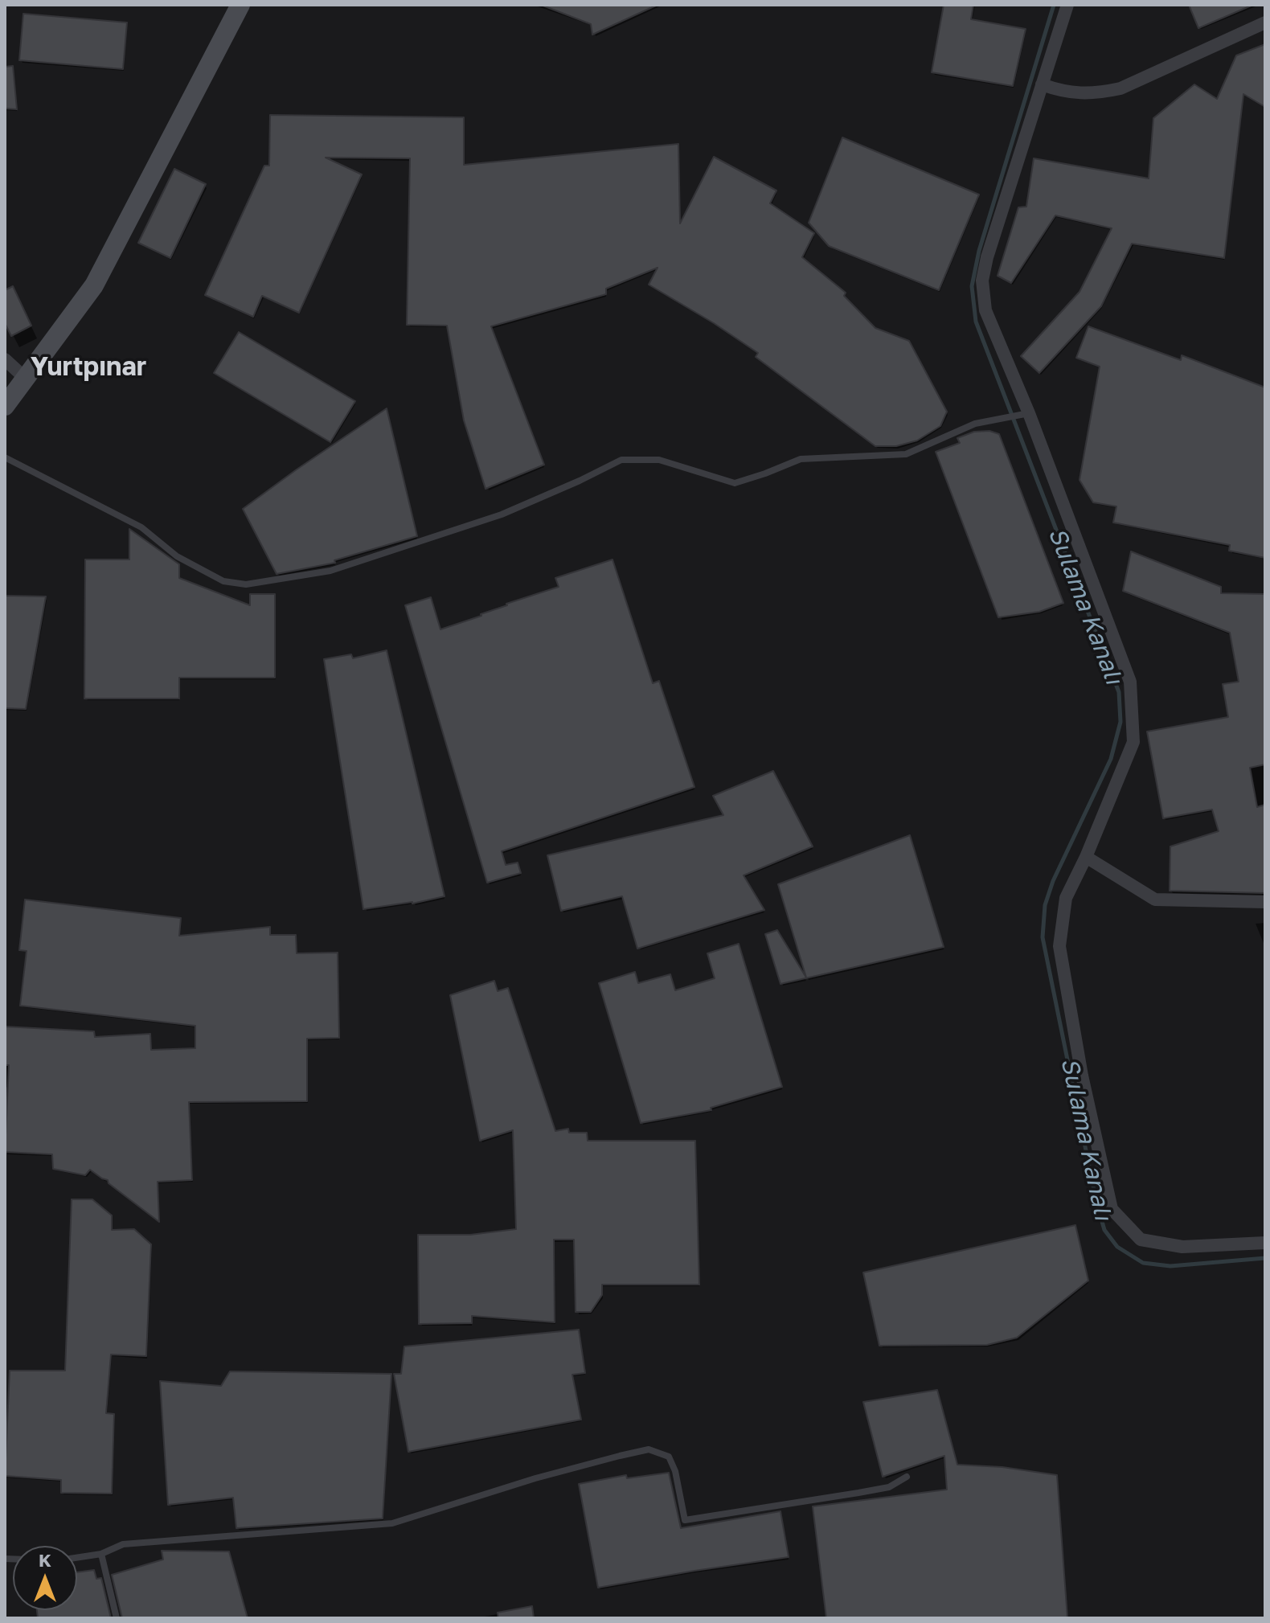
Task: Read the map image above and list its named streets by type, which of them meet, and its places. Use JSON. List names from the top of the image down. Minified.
{"districts":["Yurtpınar"],"water":["Sulama Kanalı"],"north":"top"}
